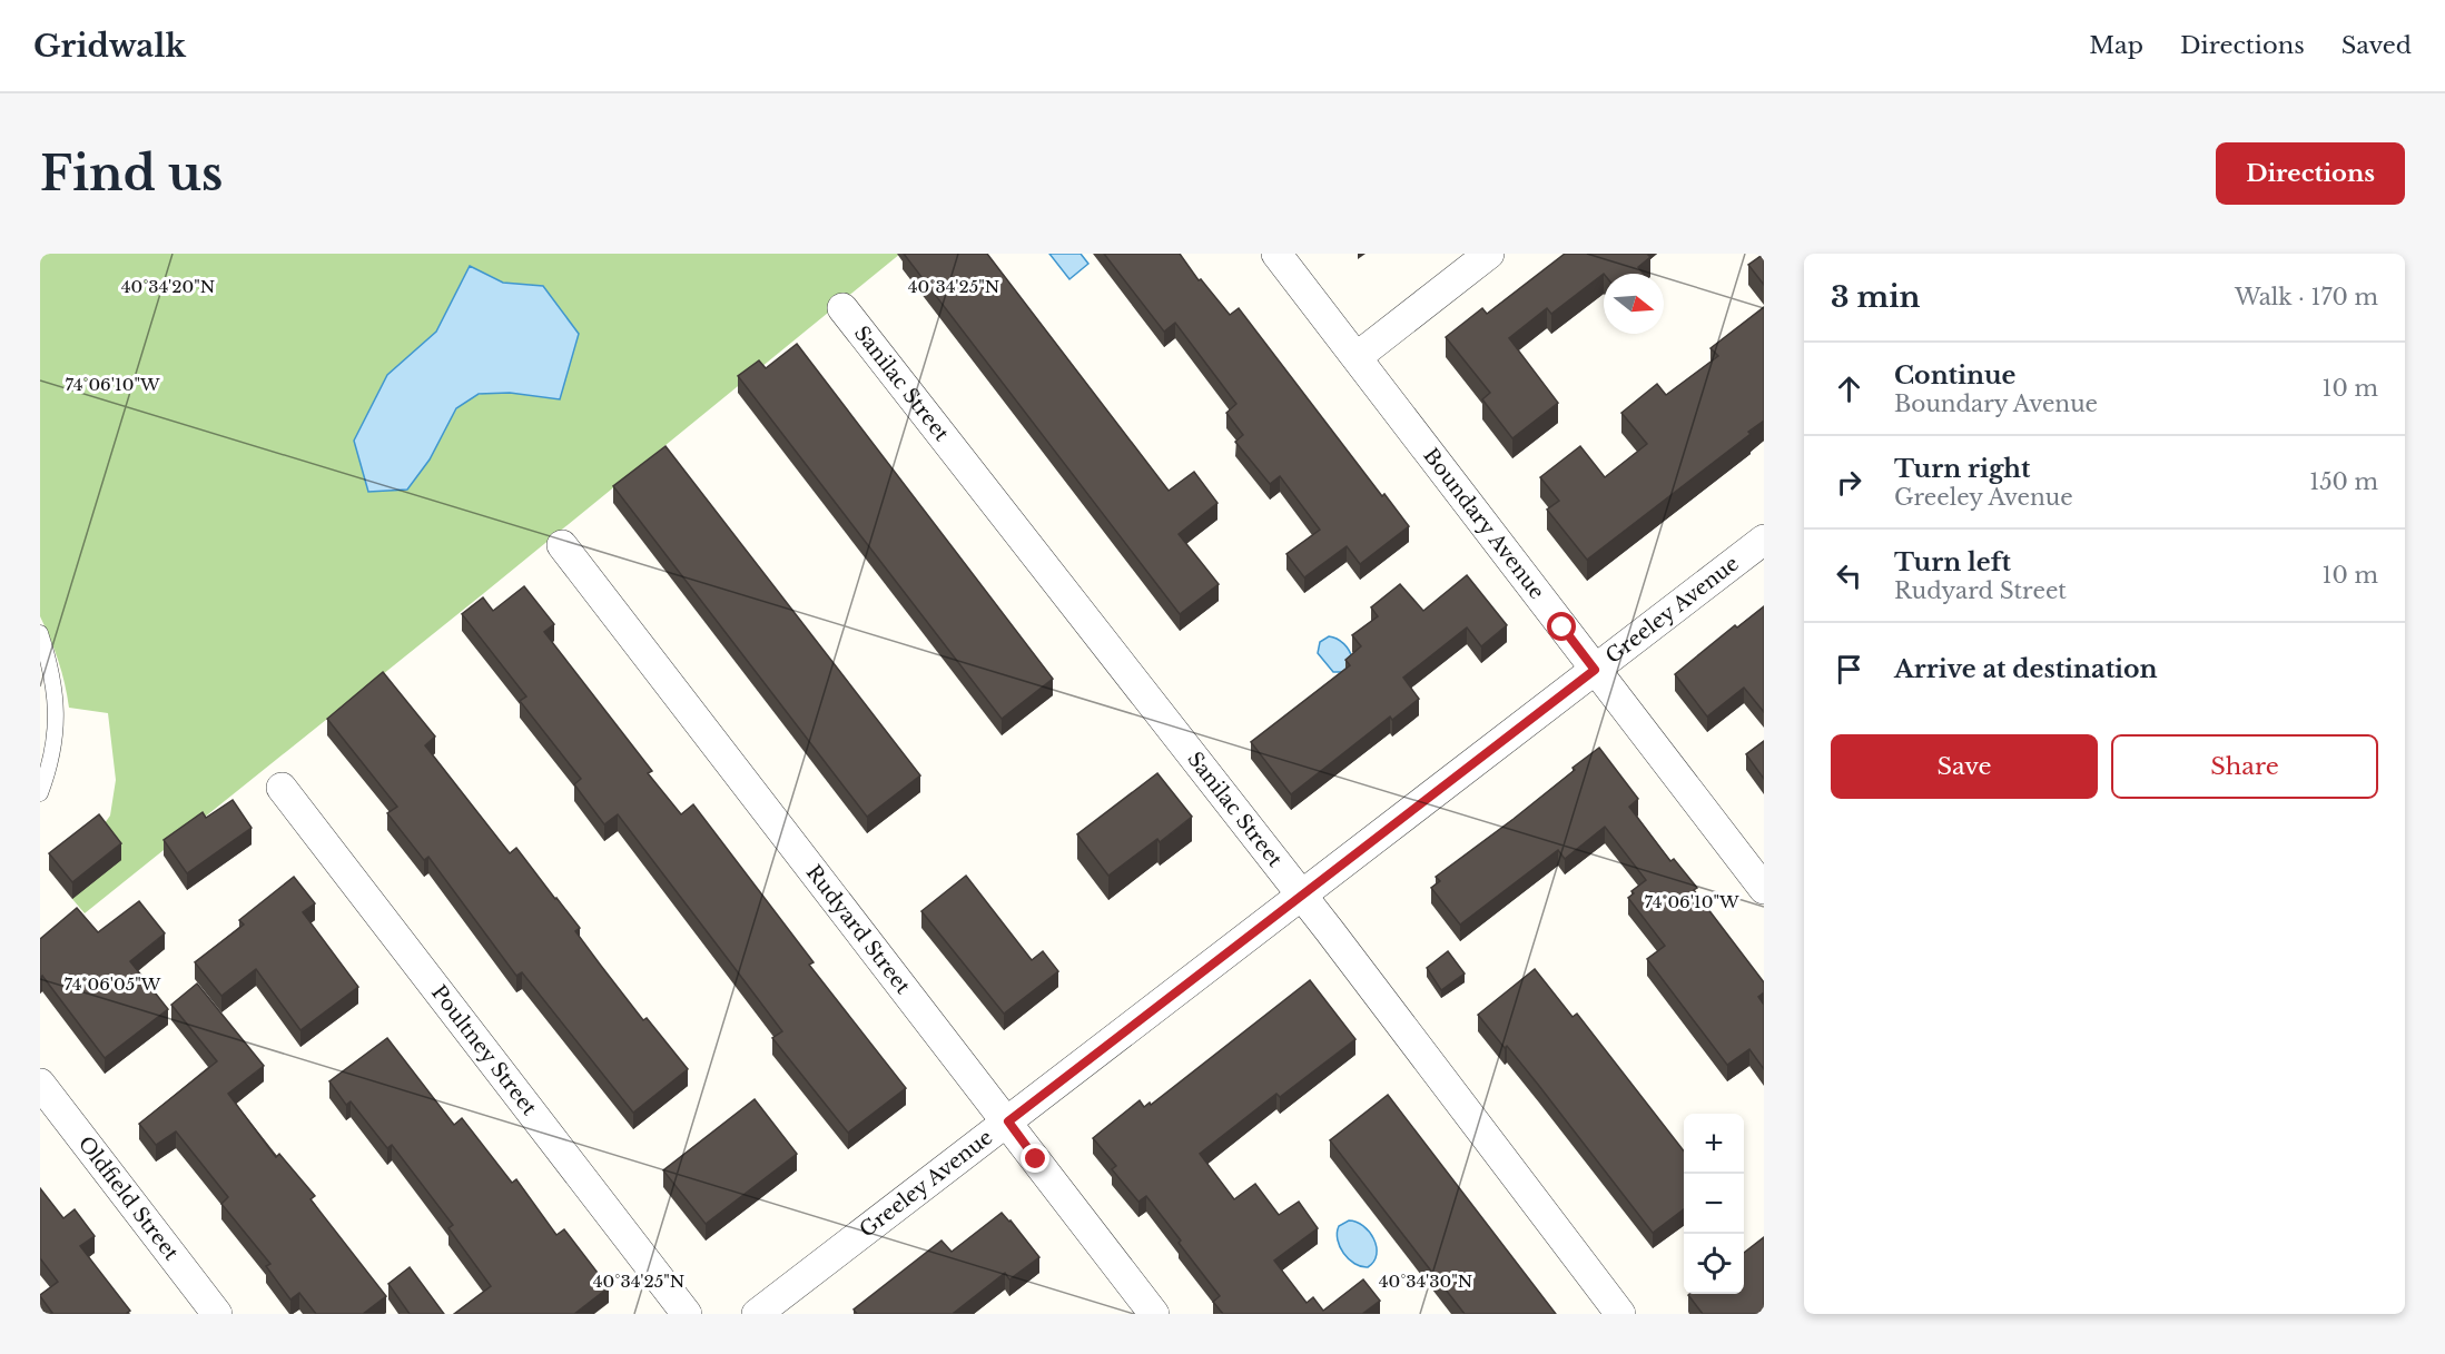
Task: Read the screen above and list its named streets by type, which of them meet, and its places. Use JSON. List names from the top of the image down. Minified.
{"streets":{"street":["Sanilac Street","Boundary Avenue","Greeley Avenue","Rudyard Street","Poultney Street","Oldfield Street"]},"crossings":[["Sanilac Street","Greeley Avenue"],["Boundary Avenue","Greeley Avenue"],["Greeley Avenue","Rudyard Street"]],"north":"right","page":{"header":"Gridwalk","nav":["Map","Directions","Saved"],"buttons":["Directions",["Save","Share"]],"title":"Find us","heading":["3 min","Walk · 170 m"],"list":[["Continue","Boundary Avenue","10 m"],["Turn right","Greeley Avenue","150 m"],["Turn left","Rudyard Street","10 m"],"Arrive at destination"],"map_buttons":["+","−"]},"coordinates":["40°34'20\"N","40°34'25\"N","74°06'10\"W","74°06'05\"W","40°34'30\"N"]}
